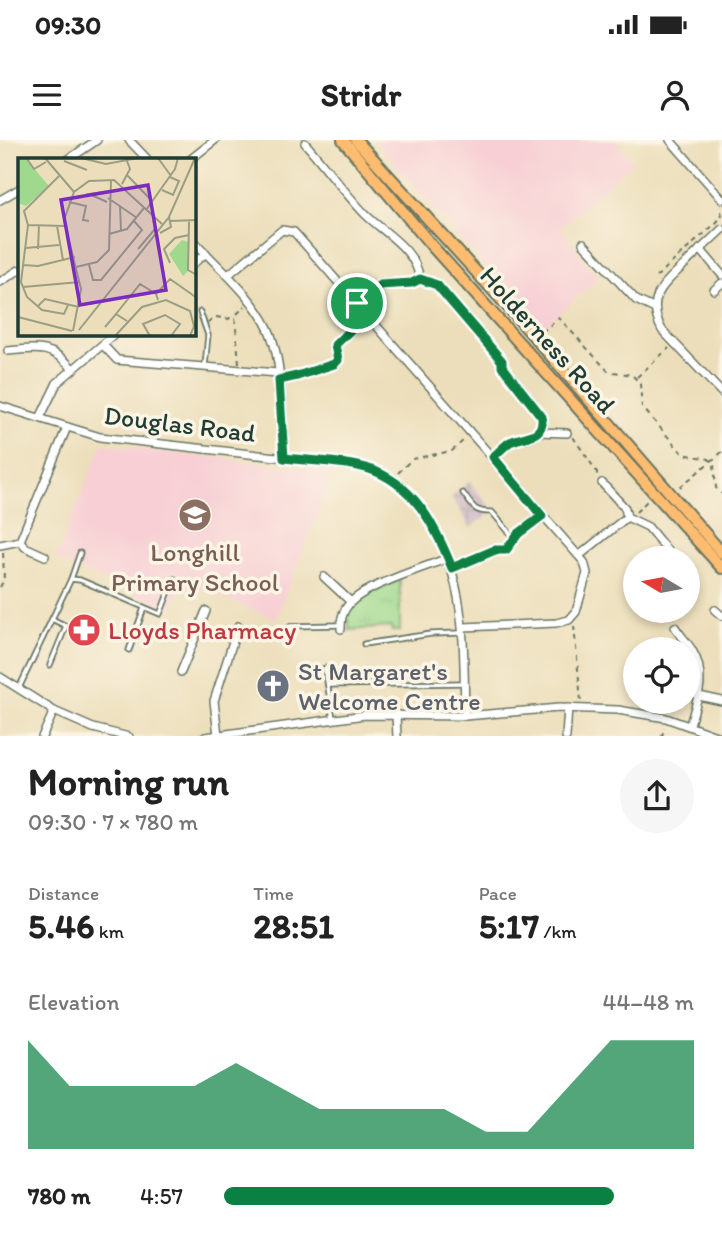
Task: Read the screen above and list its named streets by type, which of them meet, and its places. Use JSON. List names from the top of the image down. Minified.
{"streets":{"highway":["Holderness Road"],"street":["Douglas Road"]},"places":{"school or university":["Longhill Primary School"],"pharmacy":["Lloyds Pharmacy"],"church":["St Margaret's Welcome Centre"]},"north":"left","page":{"status":"09:30","header":"Stridr","heading":["Morning run","09:30 · 7 × 780 m"],"stats":[["Distance","5.46 km"],["Time","28:51"],["Pace","5:17 /km"]],"chart":["Elevation","44–48 m"],"list":[{"name":"780 m","note":"4:57"}]}}
